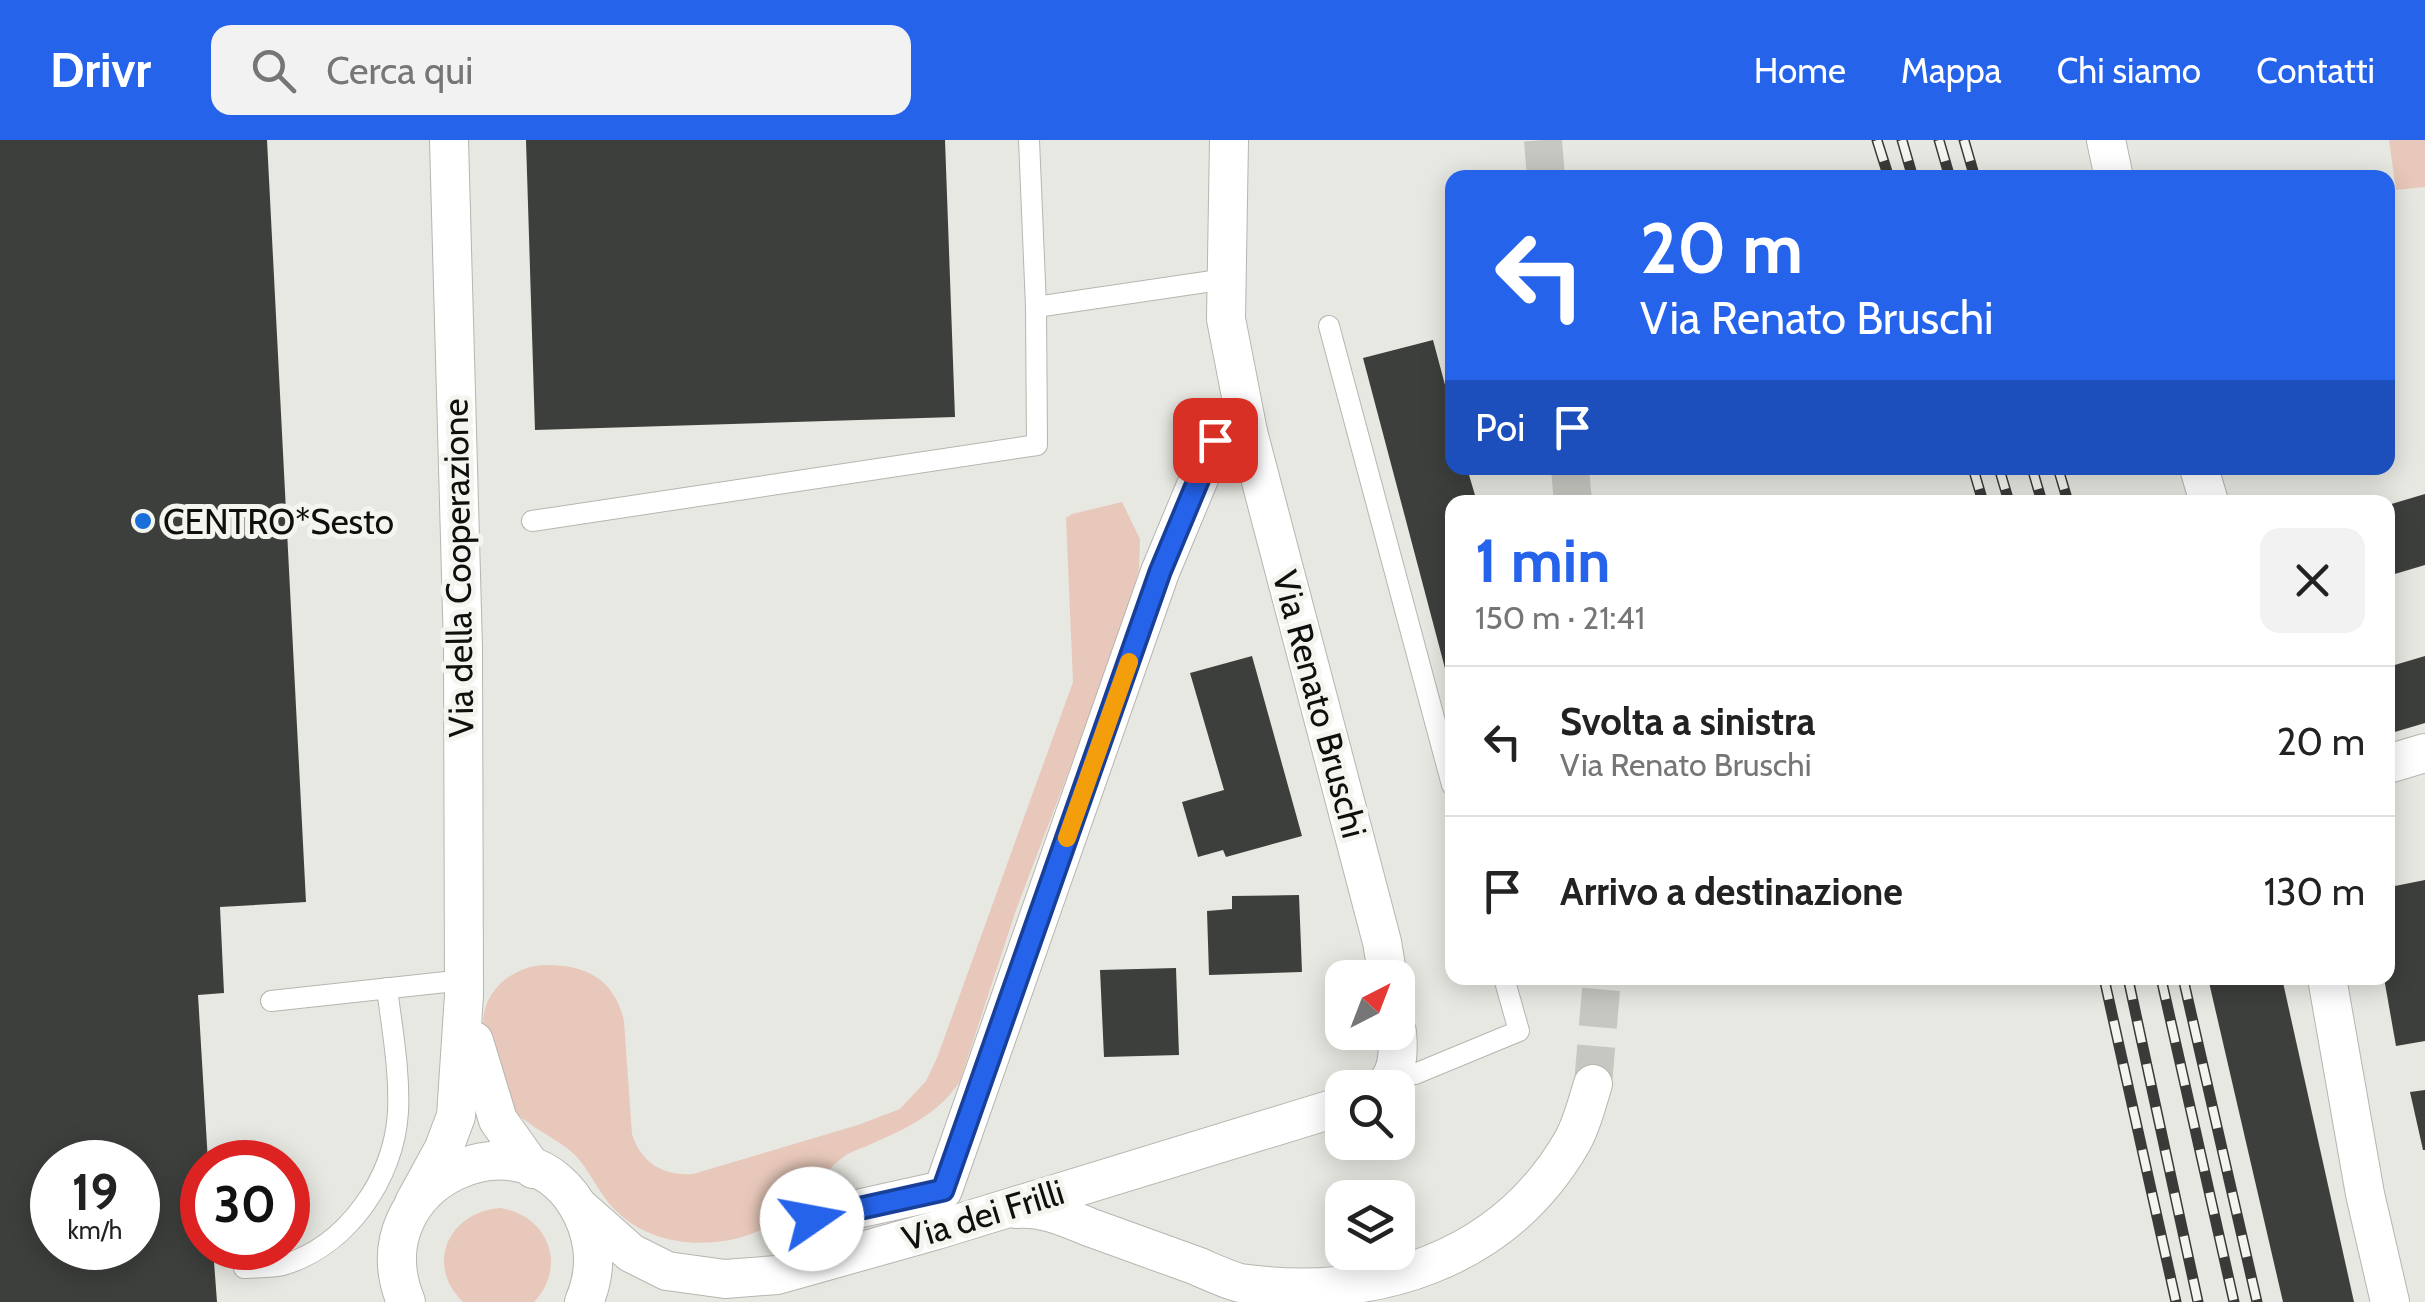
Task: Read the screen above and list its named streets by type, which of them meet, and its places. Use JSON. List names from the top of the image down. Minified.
{"streets":{"street":["Via della Cooperazione","Via Renato Bruschi","Via dei Frilli"]},"crossings":[["Via della Cooperazione","Via dei Frilli"]],"places":["CENTRO*Sesto"],"north":"top right","page":{"header":"Drivr","search":"Cerca qui","nav":["Home","Mappa","Chi siamo","Contatti"],"turn":["20 m","Via Renato Bruschi"],"then":"Poi","heading":["1 min","150 m · 21:41"],"list":[{"name":"Svolta a sinistra","note":"Via Renato Bruschi","value":"20 m"},{"name":"Arrivo a destinazione","value":"130 m"}],"speed":"19 km/h","limit":"30"}}
